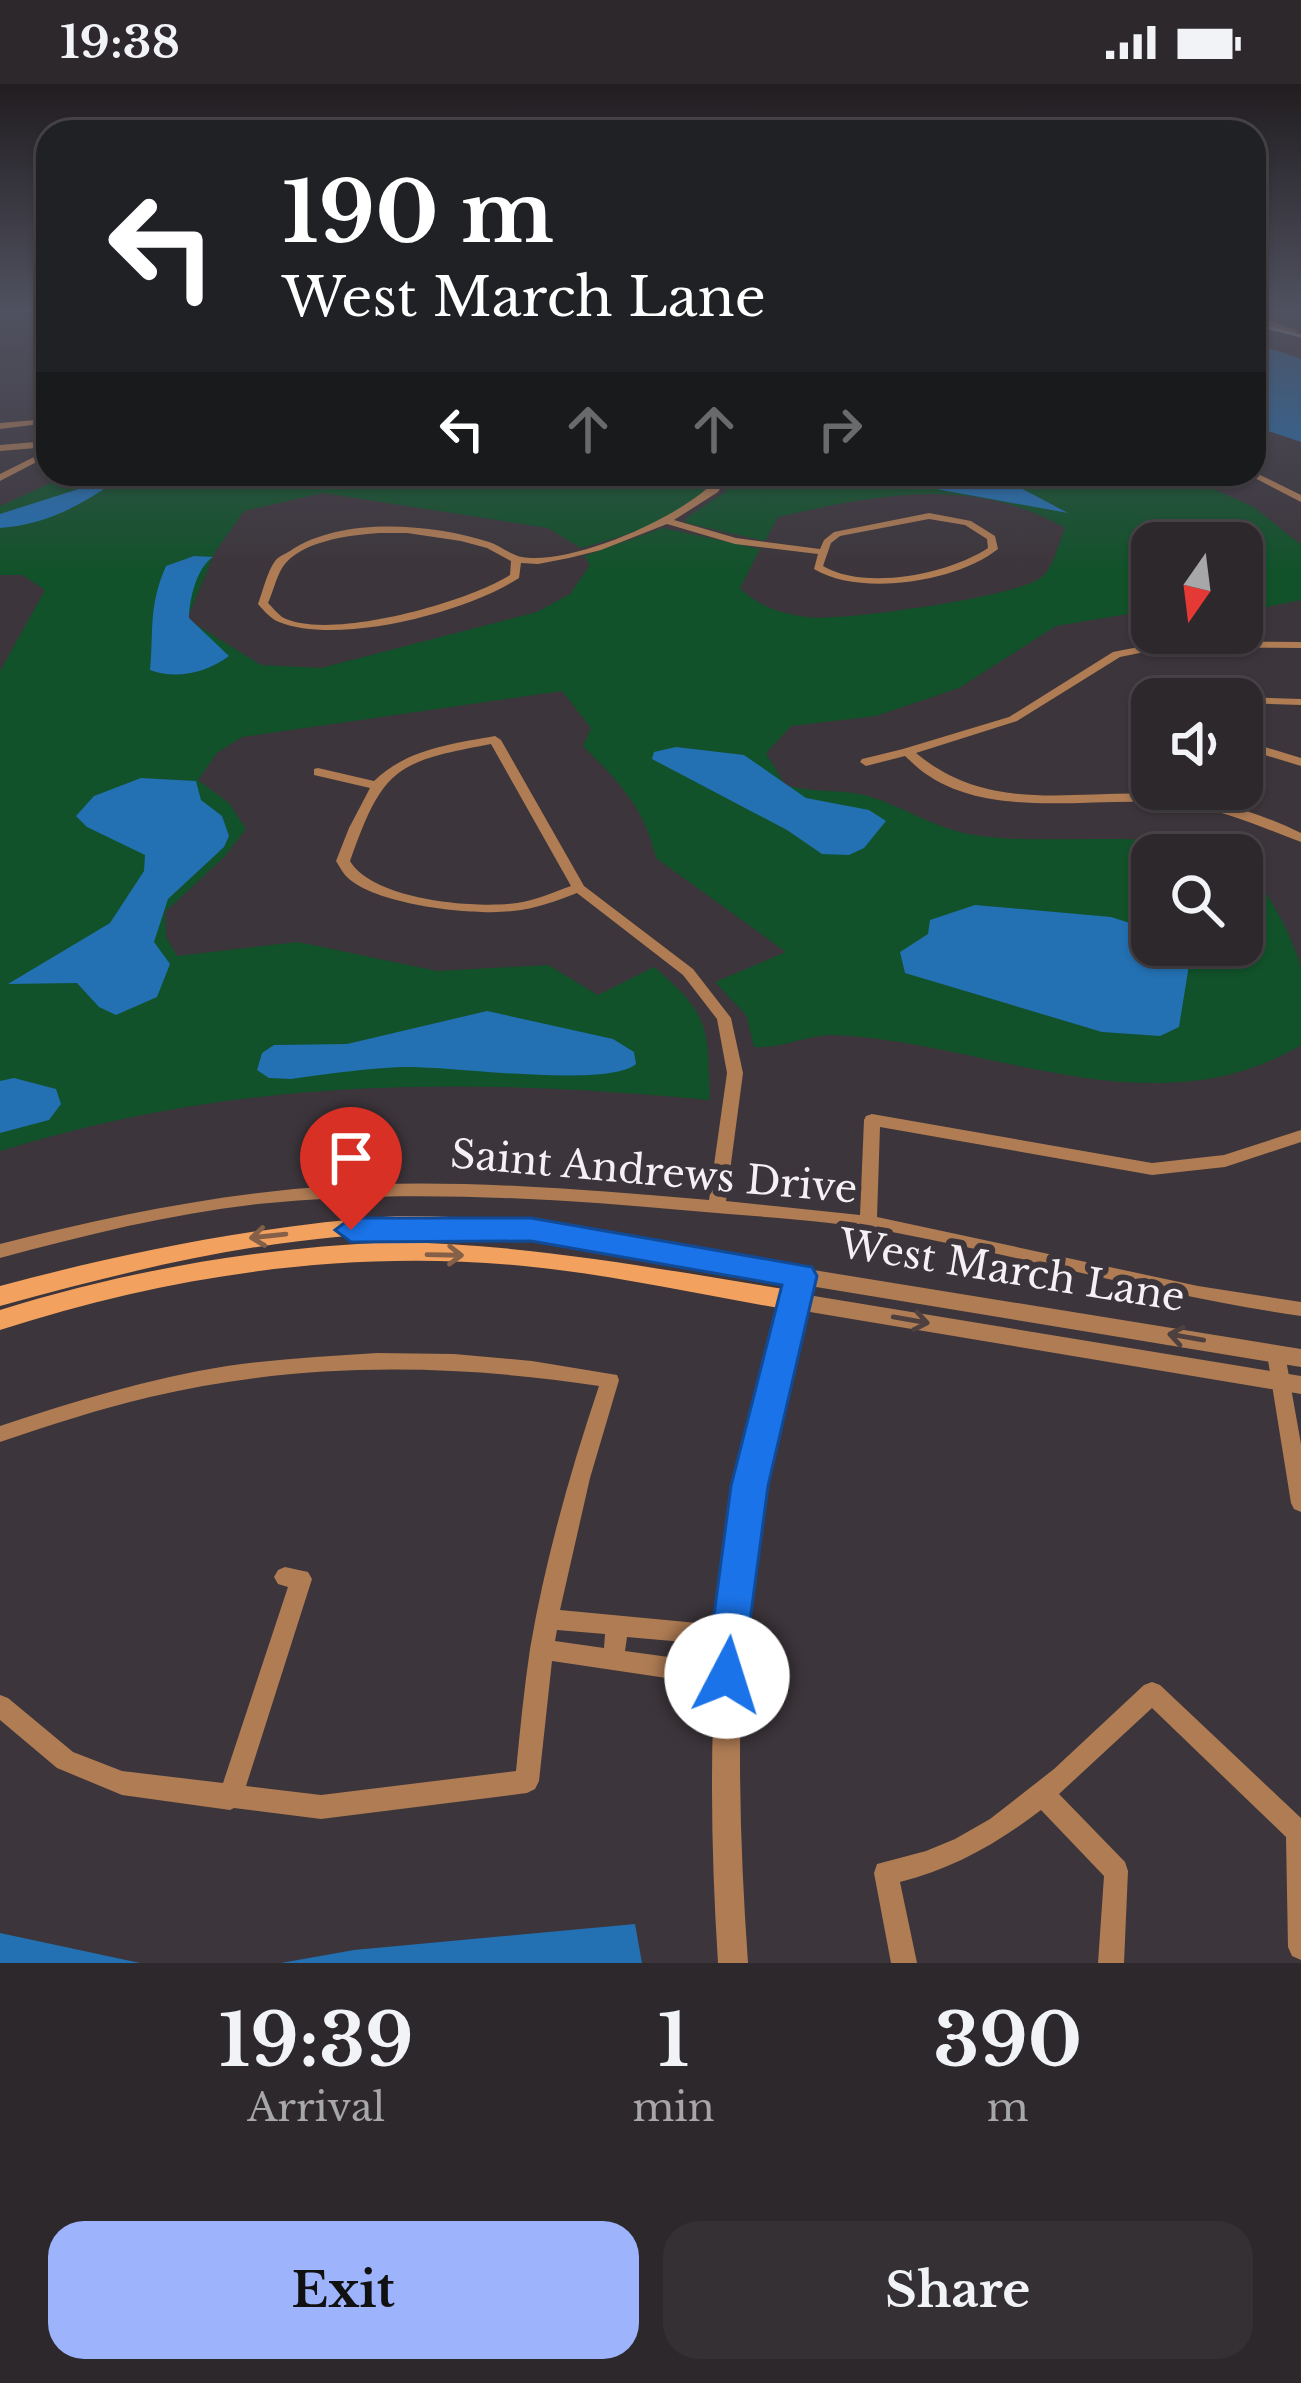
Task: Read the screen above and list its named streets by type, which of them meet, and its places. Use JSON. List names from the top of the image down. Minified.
{"streets":{"main road":["West March Lane"],"street":["Saint Andrews Drive"]},"north":"bottom","page":{"status":"19:38","turn":["190 m","West March Lane"],"eta":["19:39","Arrival","1","min","390","m"],"buttons":["Exit","Share"]}}
